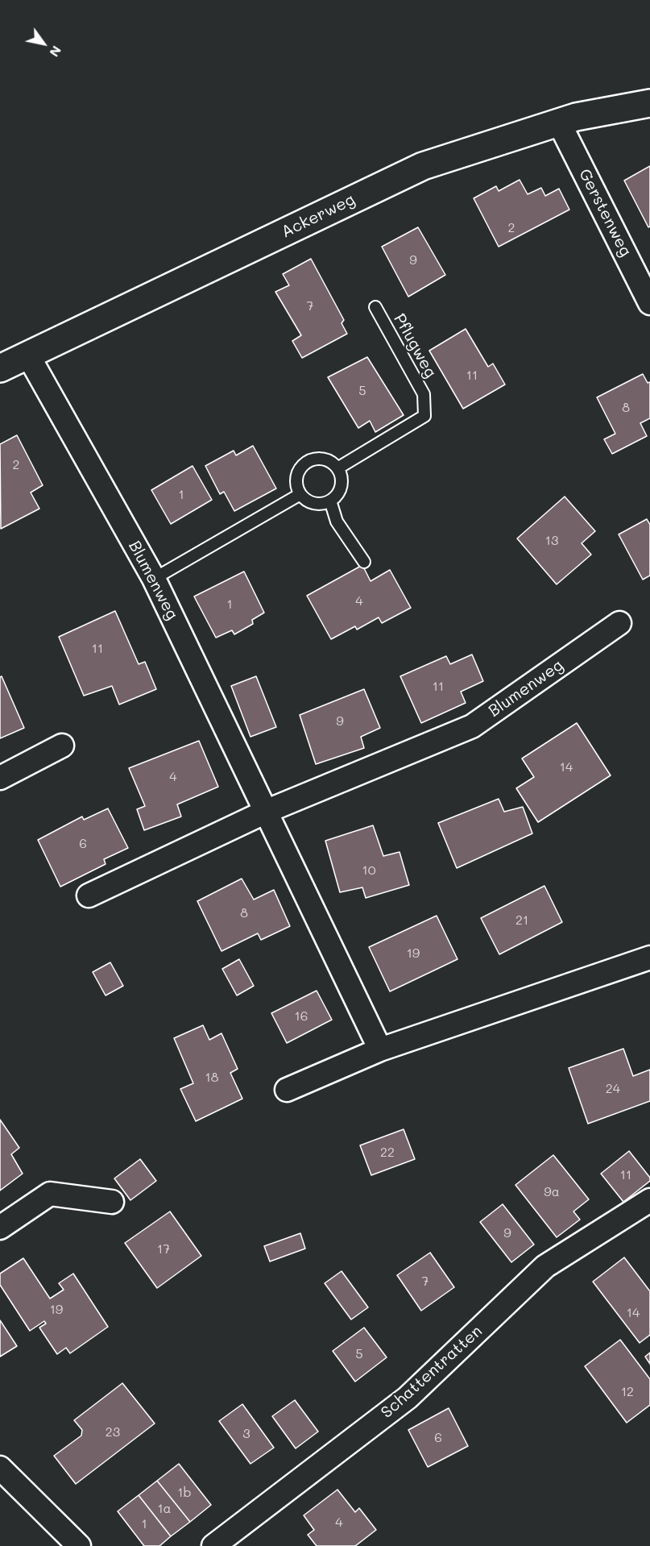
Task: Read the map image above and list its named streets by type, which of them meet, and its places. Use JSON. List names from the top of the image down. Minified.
{"streets":{"street":["Gerstenweg","Ackerweg","Blumenweg","Schattentratten"],"lane":["Pflugweg"]},"crossings":[["Gerstenweg","Ackerweg"],["Ackerweg","Blumenweg"]],"house_numbers":["2","9","7","11","5","8","2","1","13","4","1","11","11","9","14","4","6","10","8","21","19","16","18","24","22","11","9a","9","17","7","19","14","5","12","23","3","6","1b","1a","4","1"],"north":"bottom right"}
